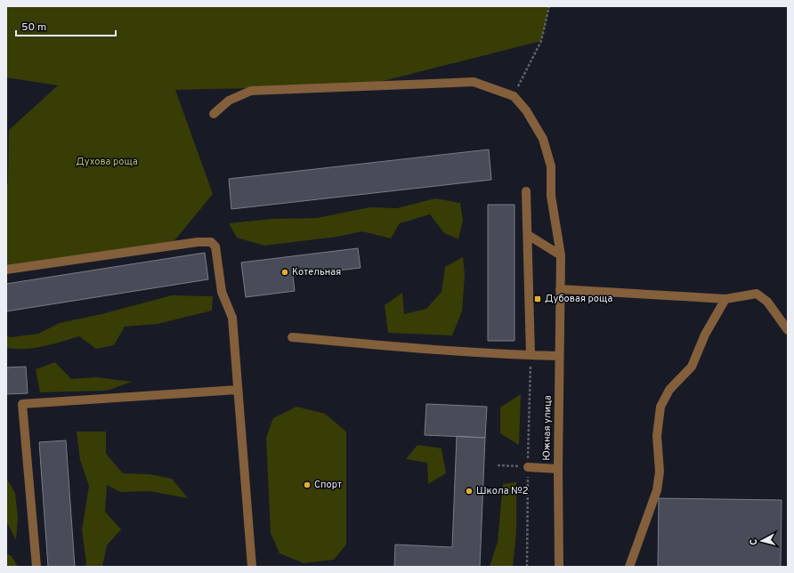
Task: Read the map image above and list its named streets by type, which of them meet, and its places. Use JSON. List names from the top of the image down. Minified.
{"streets":{"street":["Южная улица"]},"parks":["Духова роща"],"places":{"other":["Котельная","Спорт","Школа №2"],"transit":["Дубовая роща"]},"scale_bar":"50 m","north":"left"}
